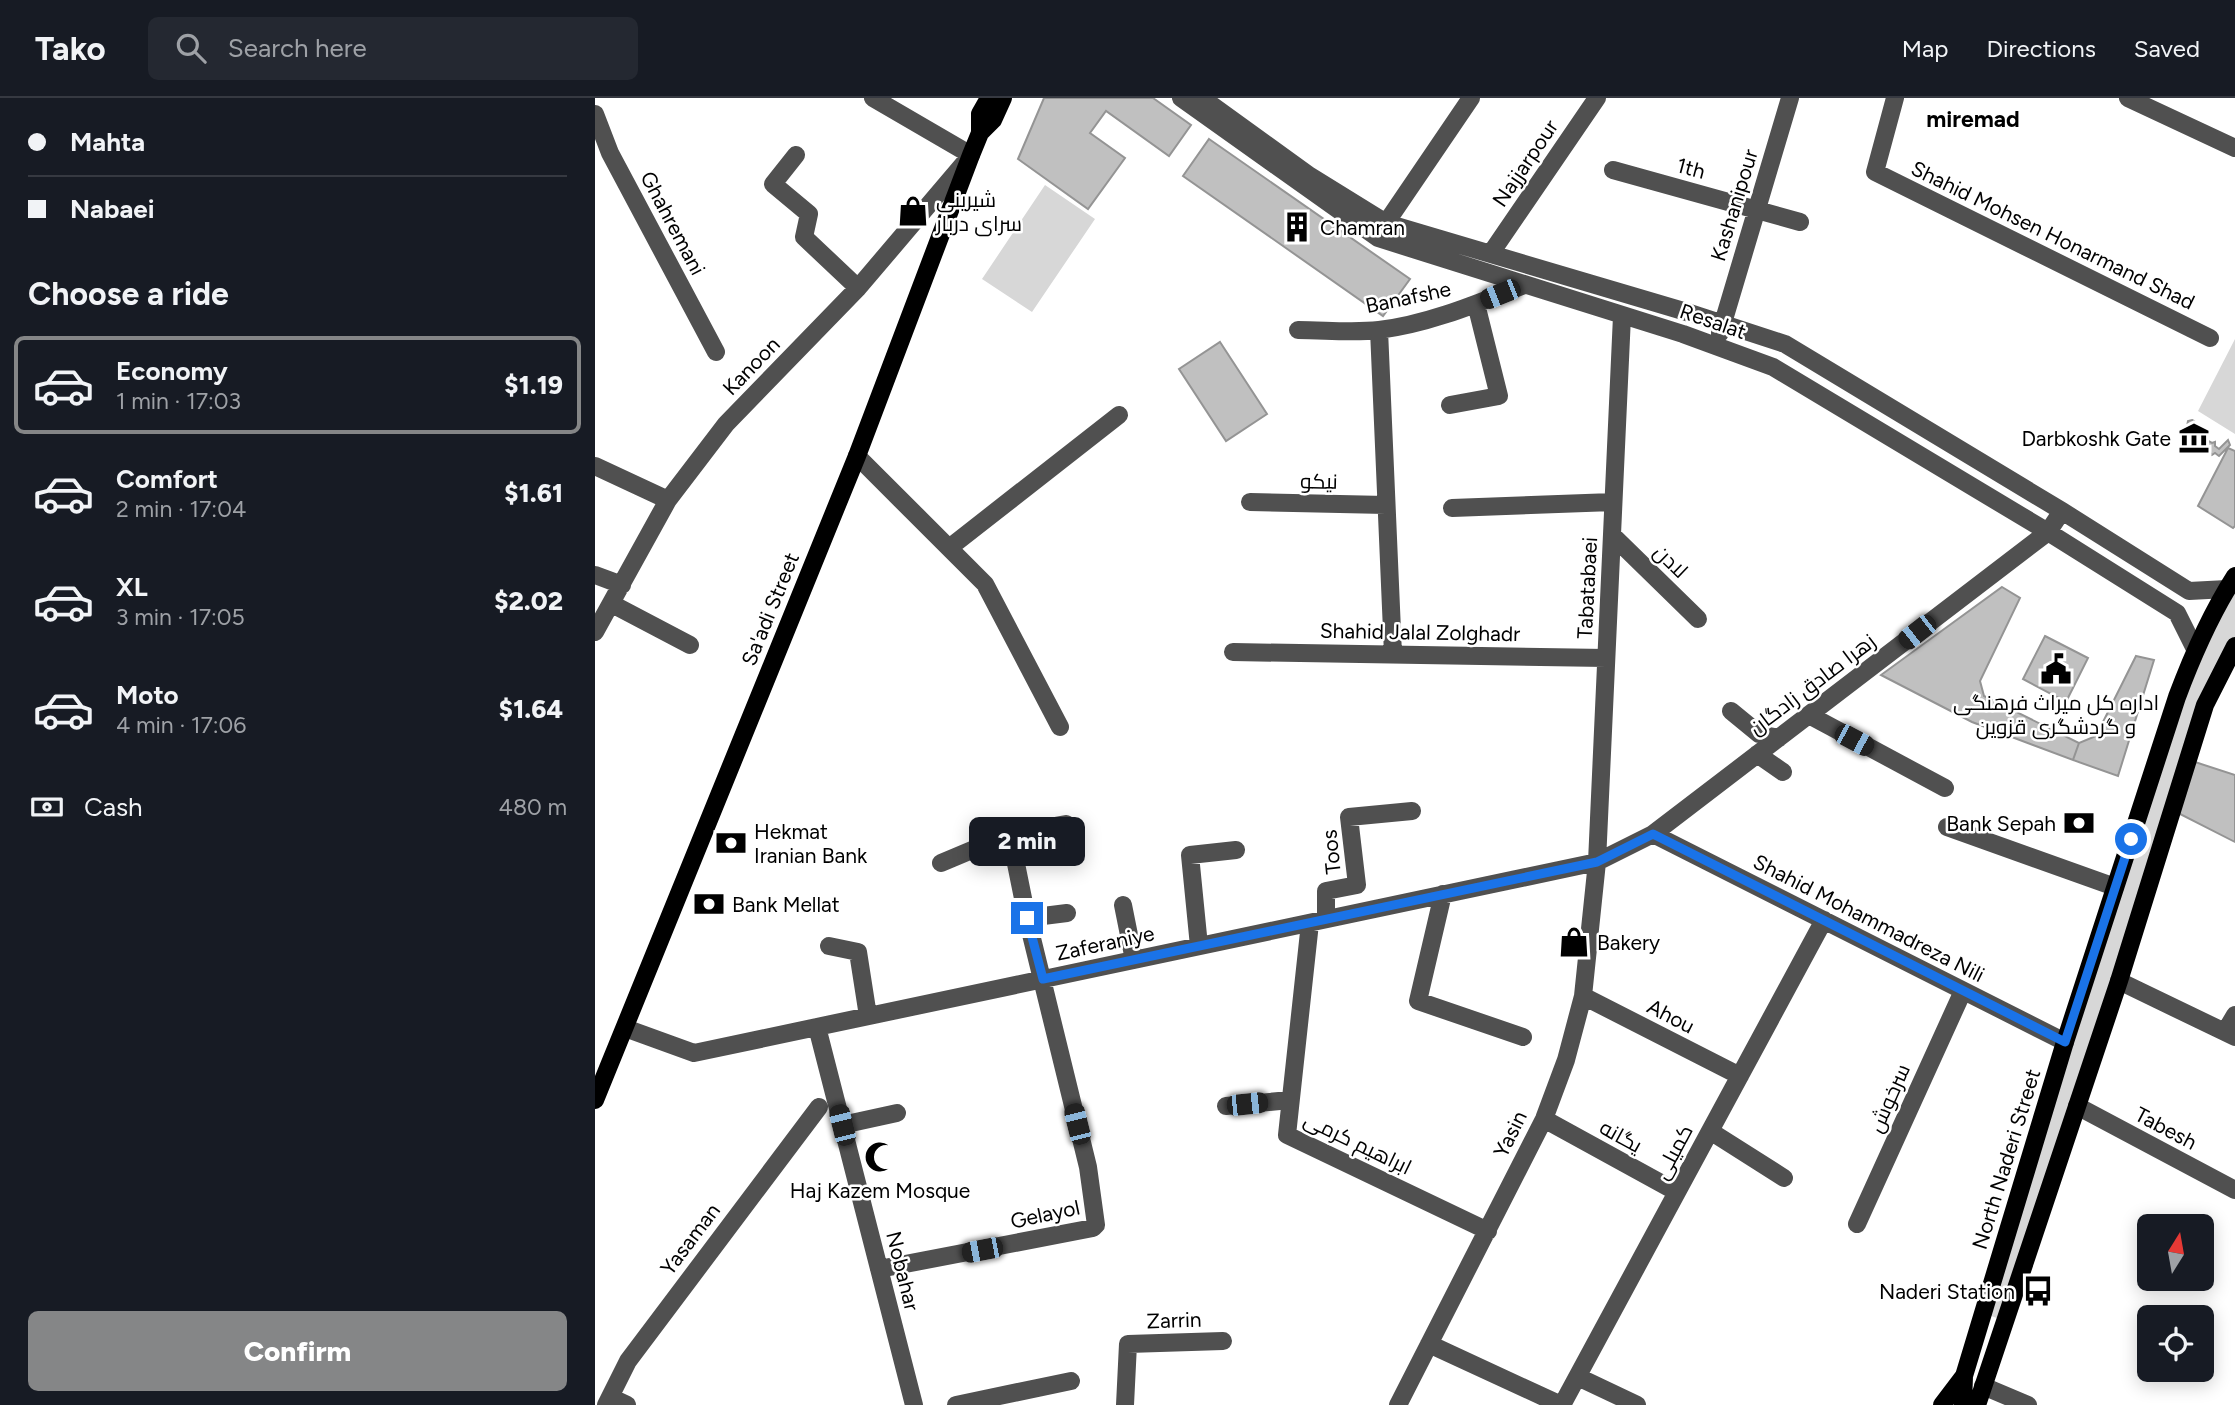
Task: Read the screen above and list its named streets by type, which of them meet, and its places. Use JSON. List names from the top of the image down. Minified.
{"streets":{"main road":["Sa'adi Street","North Naderi Street"],"street":["Najjarpour","1th","Kashanipour","Ghahremani","Shahid Mohsen Honarmand Shad","Banafshe","Resalat","Kanoon","نیکو","لادن","Tabatabaei","Shahid Jalal Zolghadr","زهرا صادق زادگان","Toos","Shahid Mohammadreza Nili","Zaferaniye","Ahou","سرخوش","Tabesh","Yasin","یگانه","ابراهیم کرمی","کمیلی","Gelayol","Yasaman","Nobahar","Zarrin"]},"crossings":[["Najjarpour","Resalat"],["1th","Kashanipour"],["Kashanipour","Resalat"],["Banafshe","Resalat"],["Resalat","Tabatabaei"],["Resalat","زهرا صادق زادگان"],["Resalat","North Naderi Street"],["Kanoon","Sa'adi Street"],["لادن","Tabatabaei"],["Tabatabaei","Shahid Jalal Zolghadr"],["Tabatabaei","زهرا صادق زادگان"],["Tabatabaei","Zaferaniye"],["Tabatabaei","Yasin"],["Sa'adi Street","Zaferaniye"],["زهرا صادق زادگان","Shahid Mohammadreza Nili"],["زهرا صادق زادگان","Zaferaniye"],["زهرا صادق زادگان","Yasin"],["Toos","Zaferaniye"],["Toos","ابراهیم کرمی"],["Shahid Mohammadreza Nili","سرخوش"],["Shahid Mohammadreza Nili","کمیلی"],["Shahid Mohammadreza Nili","North Naderi Street"],["Zaferaniye","Yasin"],["Zaferaniye","ابراهیم کرمی"],["Zaferaniye","Gelayol"],["Zaferaniye","Nobahar"],["Ahou","Yasin"],["Ahou","کمیلی"],["Yasin","یگانه"],["Yasin","ابراهیم کرمی"],["یگانه","کمیلی"],["Gelayol","Nobahar"]],"districts":["miremad"],"places":{"shop":["شیرینی سرای دربار","Bakery"],"building":["Chamran"],"museum":["Darbkoshk Gate"],"public building":["اداره کل میراث فرهنگی و گردشگری قزوین"],"bank":["Bank Sepah","Hekmat Iranian Bank","Bank Mellat"],"mosque":["Haj Kazem Mosque"],"bus stop":["Naderi Station"]},"north":"top","page":{"header":"Tako","search":"Search here","nav":["Map","Directions","Saved"],"banner":["Mahta","Nabaei"],"heading":"Choose a ride","list":[{"name":"Economy","note":"1 min · 17:03","value":"$1.19"},{"name":"Comfort","note":"2 min · 17:04","value":"$1.61"},{"name":"XL","note":"3 min · 17:05","value":"$2.02"},{"name":"Moto","note":"4 min · 17:06","value":"$1.64"}],"pay":["Cash","480 m"],"bubble":"2 min","buttons":"Confirm"}}
